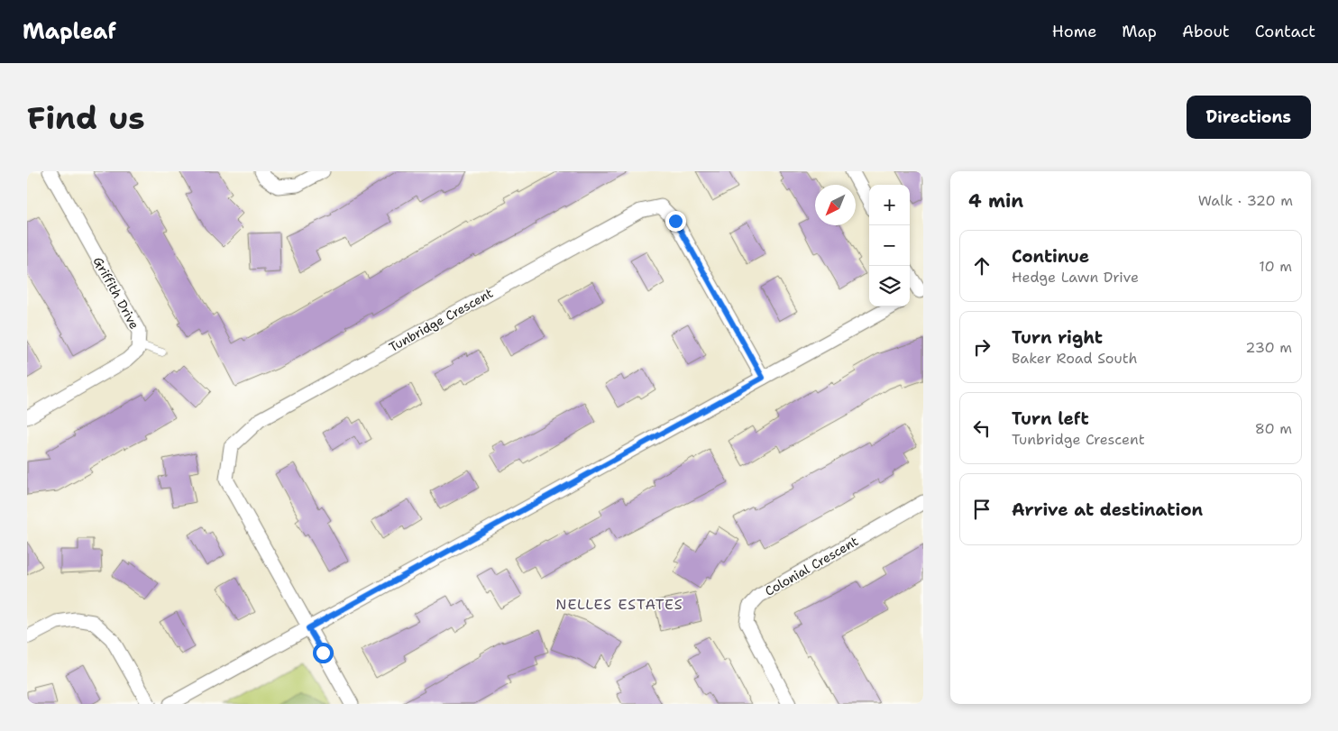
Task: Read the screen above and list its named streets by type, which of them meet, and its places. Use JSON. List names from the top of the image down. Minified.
{"streets":{"street":["Griffith Drive","Tunbridge Crescent","Colonial Crescent"]},"districts":["NELLES ESTATES"],"north":"bottom left","page":{"header":"Mapleaf","nav":["Home","Map","About","Contact"],"buttons":"Directions","title":"Find us","heading":["4 min","Walk · 320 m"],"map_buttons":["+","−"],"list":[["Continue","Hedge Lawn Drive","10 m"],["Turn right","Baker Road South","230 m"],["Turn left","Tunbridge Crescent","80 m"],"Arrive at destination"]}}
